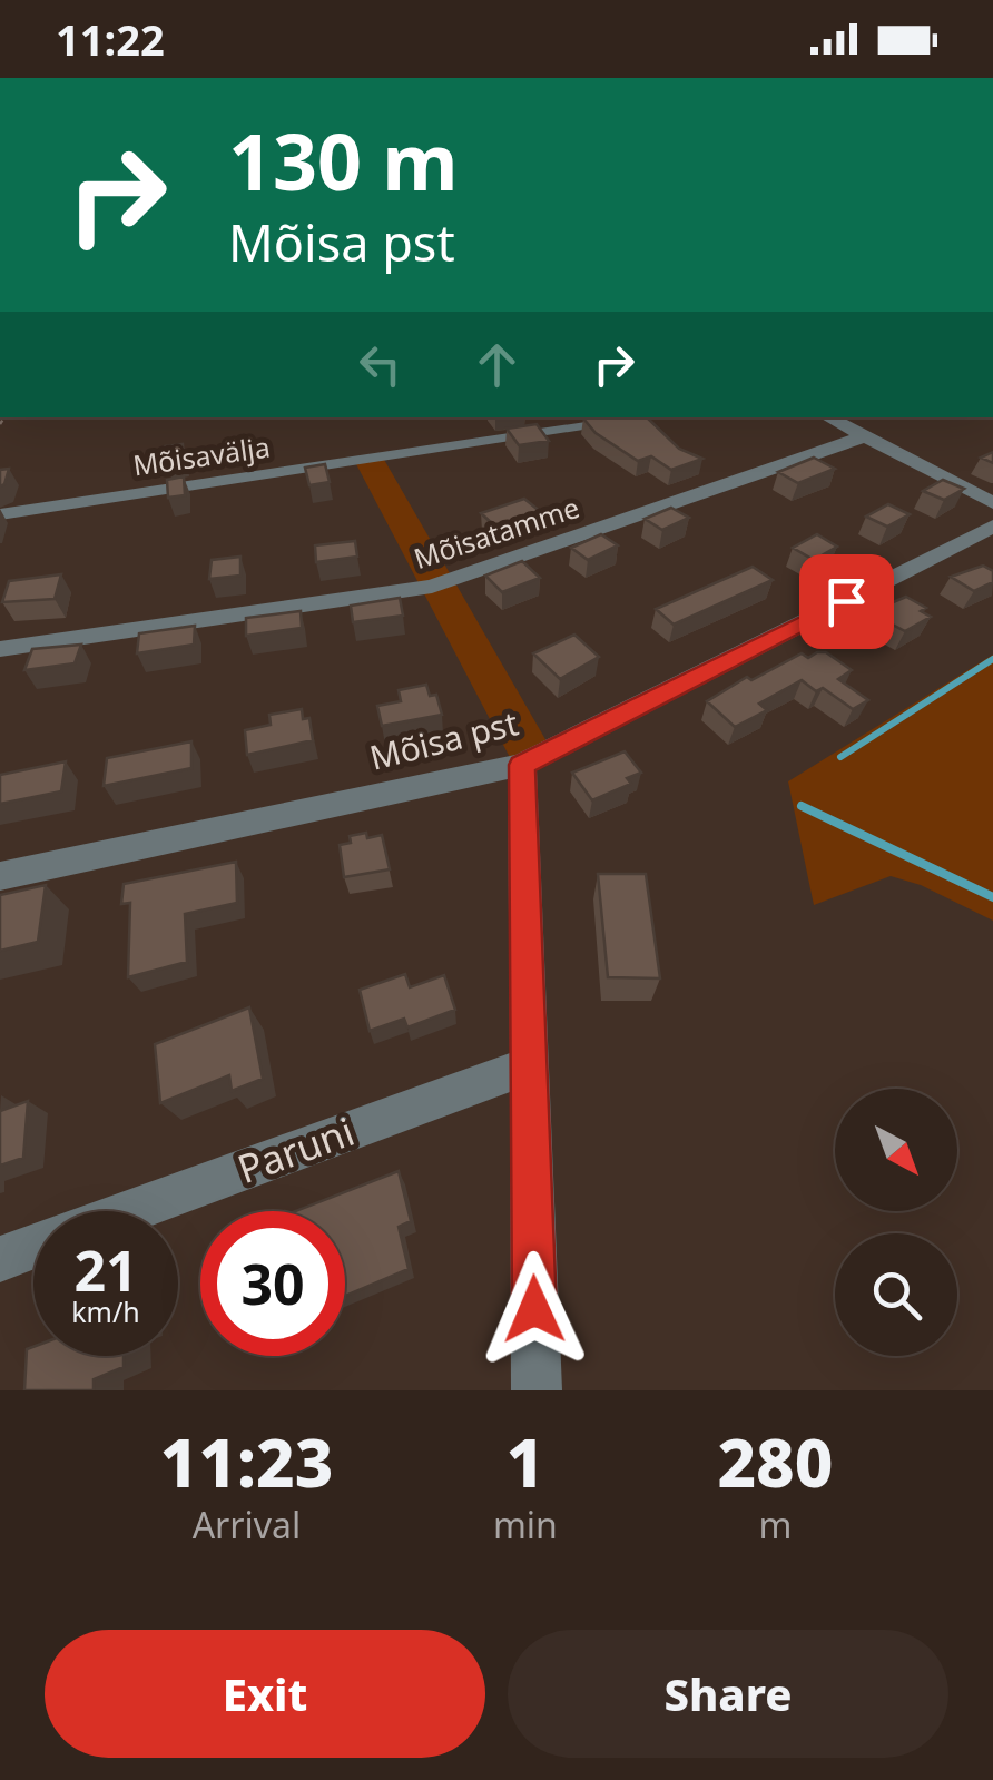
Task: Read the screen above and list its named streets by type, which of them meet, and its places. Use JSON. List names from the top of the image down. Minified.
{"streets":{"street":["Mõisavälja","Mõisatamme","Mõisa pst","Paruni"]},"north":"bottom right","page":{"status":"11:22","turn":["130 m","Mõisa pst"],"speed":"21 km/h","limit":"30","eta":["11:23","Arrival","1","min","280","m"],"buttons":["Exit","Share"]}}
